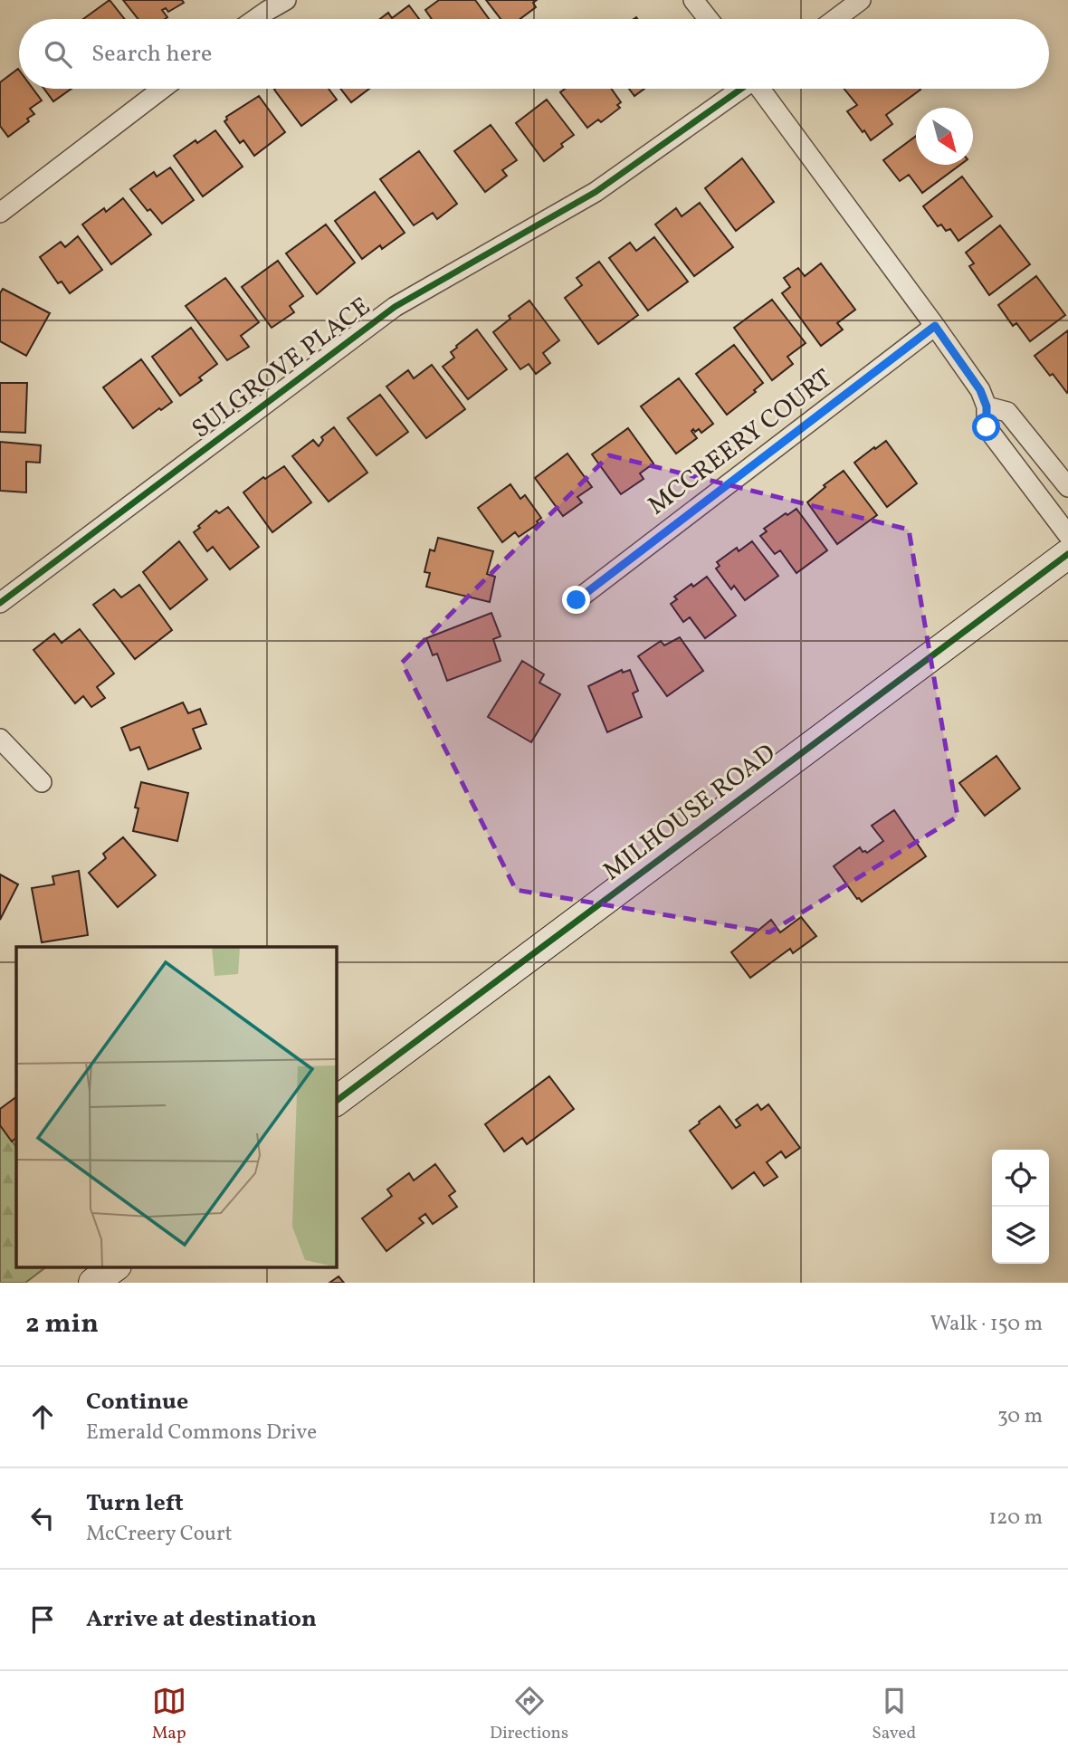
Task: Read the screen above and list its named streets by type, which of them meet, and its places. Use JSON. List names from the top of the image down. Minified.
{"streets":{"street":["SULGROVE PLACE","MCCREERY COURT","MILHOUSE ROAD"]},"north":"bottom right","page":{"search":"Search here","heading":["2 min","Walk · 150 m"],"list":[["Continue","Emerald Commons Drive","30 m"],["Turn left","McCreery Court","120 m"],"Arrive at destination"],"nav":["Map","Directions","Saved"]}}
